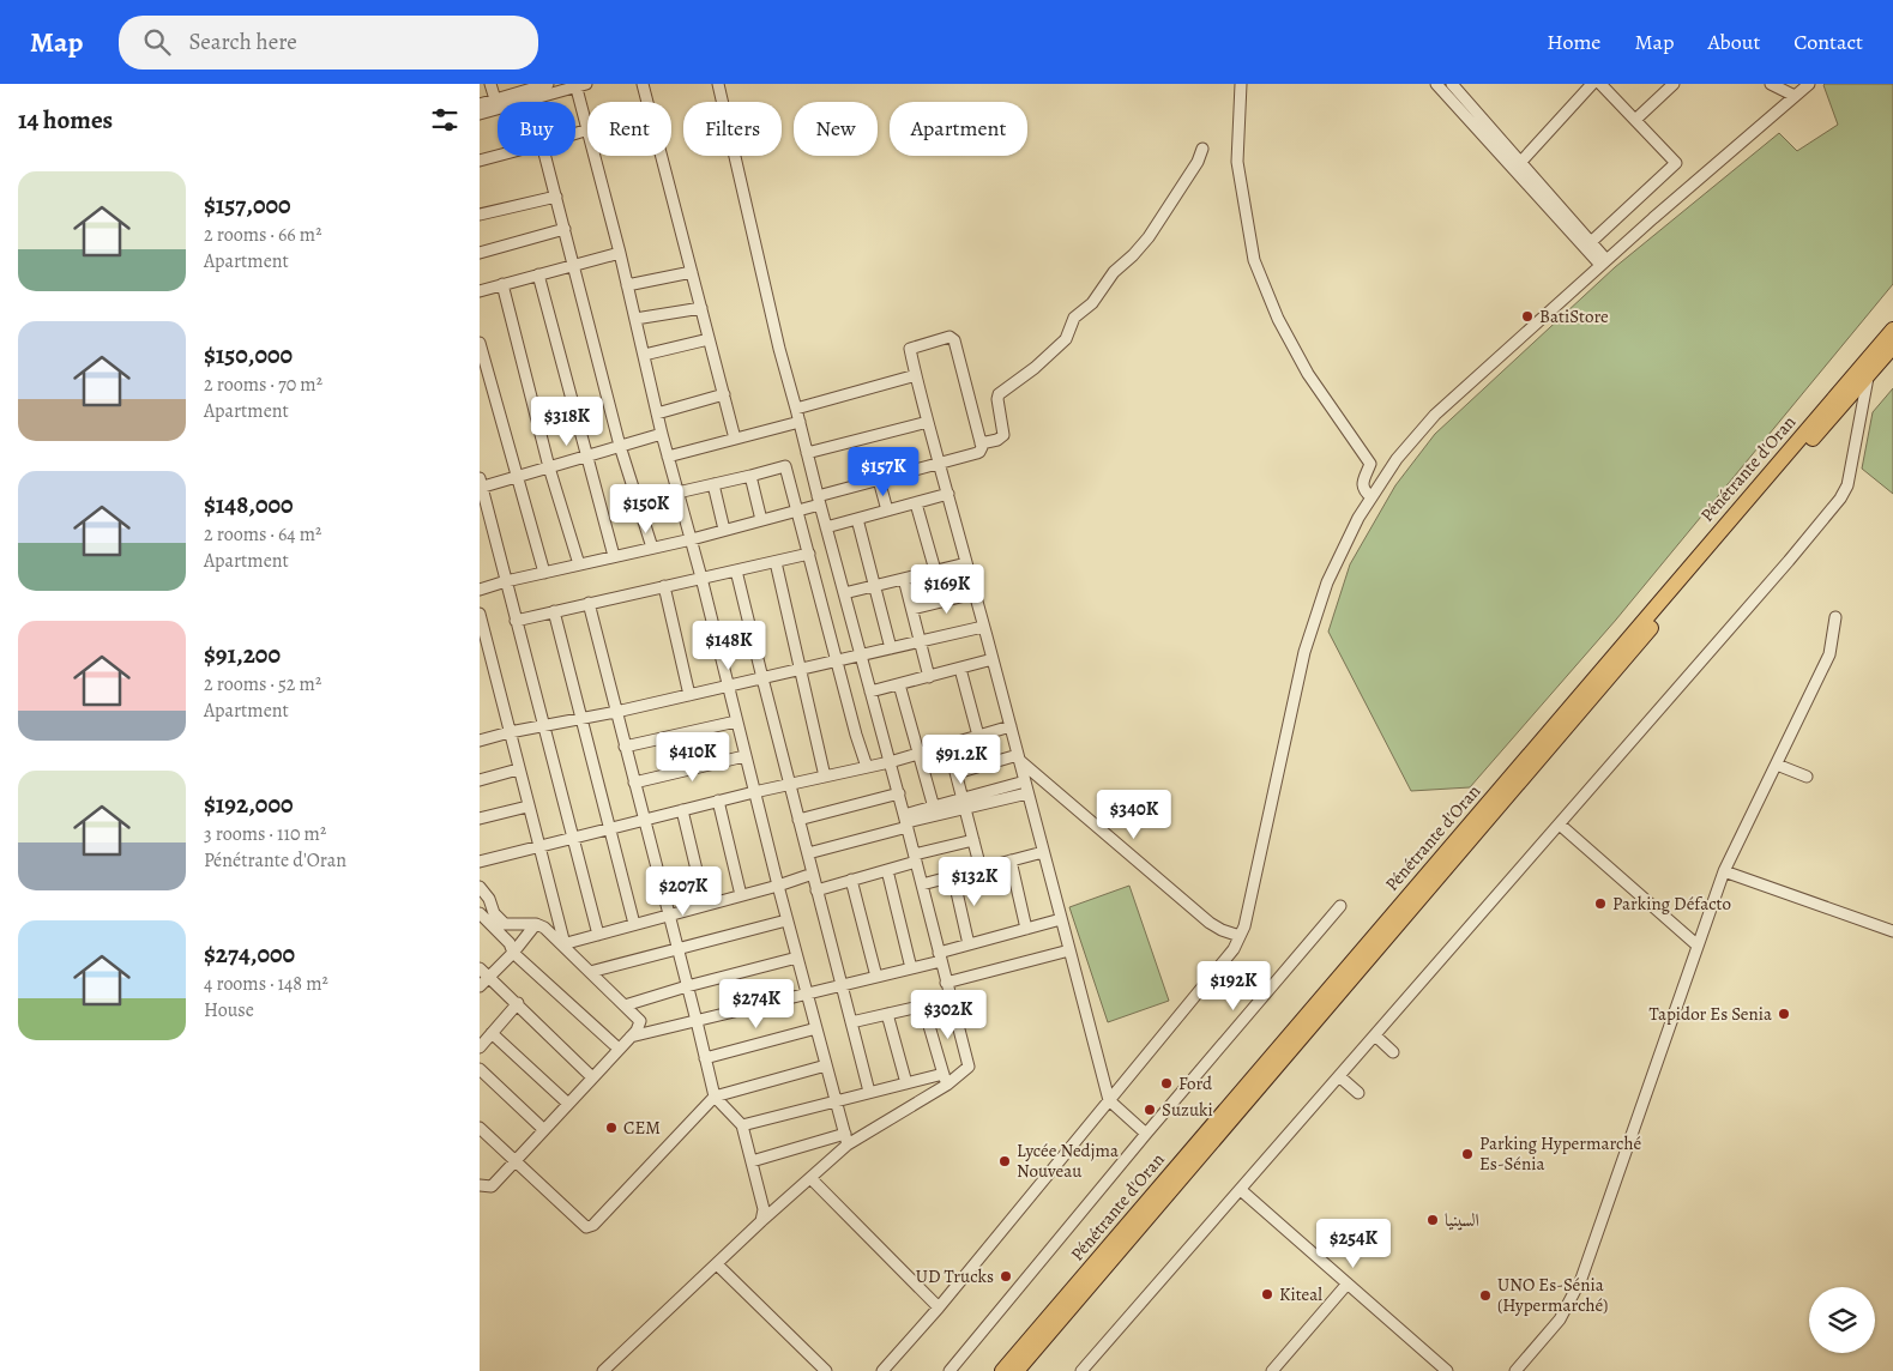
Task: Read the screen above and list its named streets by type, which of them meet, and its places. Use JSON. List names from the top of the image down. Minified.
{"streets":{"highway":["Pénétrante d'Oran"]},"places":["BatiStore","Parking Défacto","Tapidor Es Senia","Ford","Suzuki","CEM","Parking Hypermarché Es-Sénia","Lycée Nedjma Nouveau","السينيا","UD Trucks","Kiteal","UNO Es-Sénia (Hypermarché)"],"page":{"header":"Map","search":"Search here","nav":["Home","Map","About","Contact"],"heading":"14 homes","chip":["Buy","Rent","Filters","New","Apartment"],"list":[{"name":"$157,000","note":"2 rooms · 66 m² · Apartment"},{"name":"$150,000","note":"2 rooms · 70 m² · Apartment"},{"name":"$148,000","note":"2 rooms · 64 m² · Apartment"},{"name":"$91,200","note":"2 rooms · 52 m² · Apartment"},{"name":"$192,000","note":"3 rooms · 110 m² · Pénétrante d'Oran"},{"name":"$274,000","note":"4 rooms · 148 m² · House"}],"price":["$318K","$157K","$150K","$169K","$148K","$410K","$91.2K","$340K","$132K","$207K","$192K","$274K","$302K","$254K"]}}
